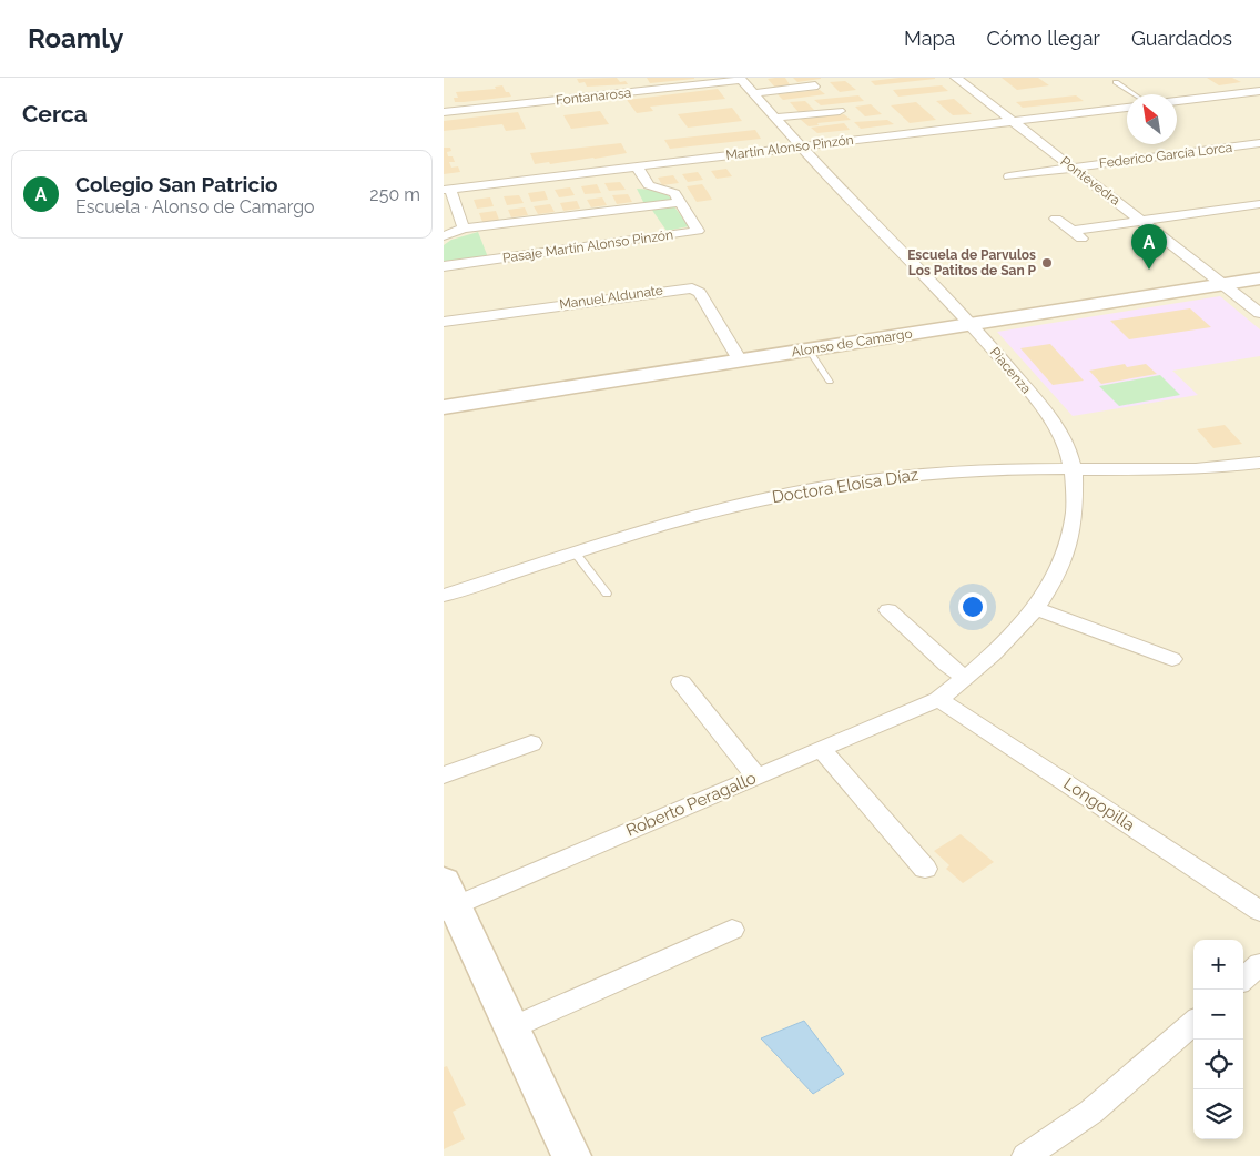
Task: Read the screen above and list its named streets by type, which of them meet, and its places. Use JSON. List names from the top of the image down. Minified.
{"streets":{"street":["Fontanarosa","Martín Alonso Pinzón","Federico García Lorca","Pontevedra","Pasaje Martín Alonso Pinzón","Manuel Aldunate","Alonso de Camargo","Piacenza","Doctora Eloísa Díaz","Roberto Peragallo","Longopilla"]},"crossings":[["Fontanarosa","Piacenza"],["Martín Alonso Pinzón","Pontevedra"],["Martín Alonso Pinzón","Pasaje Martín Alonso Pinzón"],["Martín Alonso Pinzón","Piacenza"],["Federico García Lorca","Pontevedra"],["Pontevedra","Alonso de Camargo"],["Manuel Aldunate","Alonso de Camargo"],["Alonso de Camargo","Piacenza"],["Piacenza","Doctora Eloísa Díaz"],["Piacenza","Roberto Peragallo"],["Piacenza","Longopilla"],["Roberto Peragallo","Longopilla"]],"places":["Escuela de Parvulos Los Patitos de San P"],"north":"top left","page":{"header":"Roamly","nav":["Mapa","Cómo llegar","Guardados"],"heading":"Cerca","list":[{"mark":"A","name":"Colegio San Patricio","note":"Escuela · Alonso de Camargo","value":"250 m"}],"pins":"A","map_buttons":["+","−"]}}
